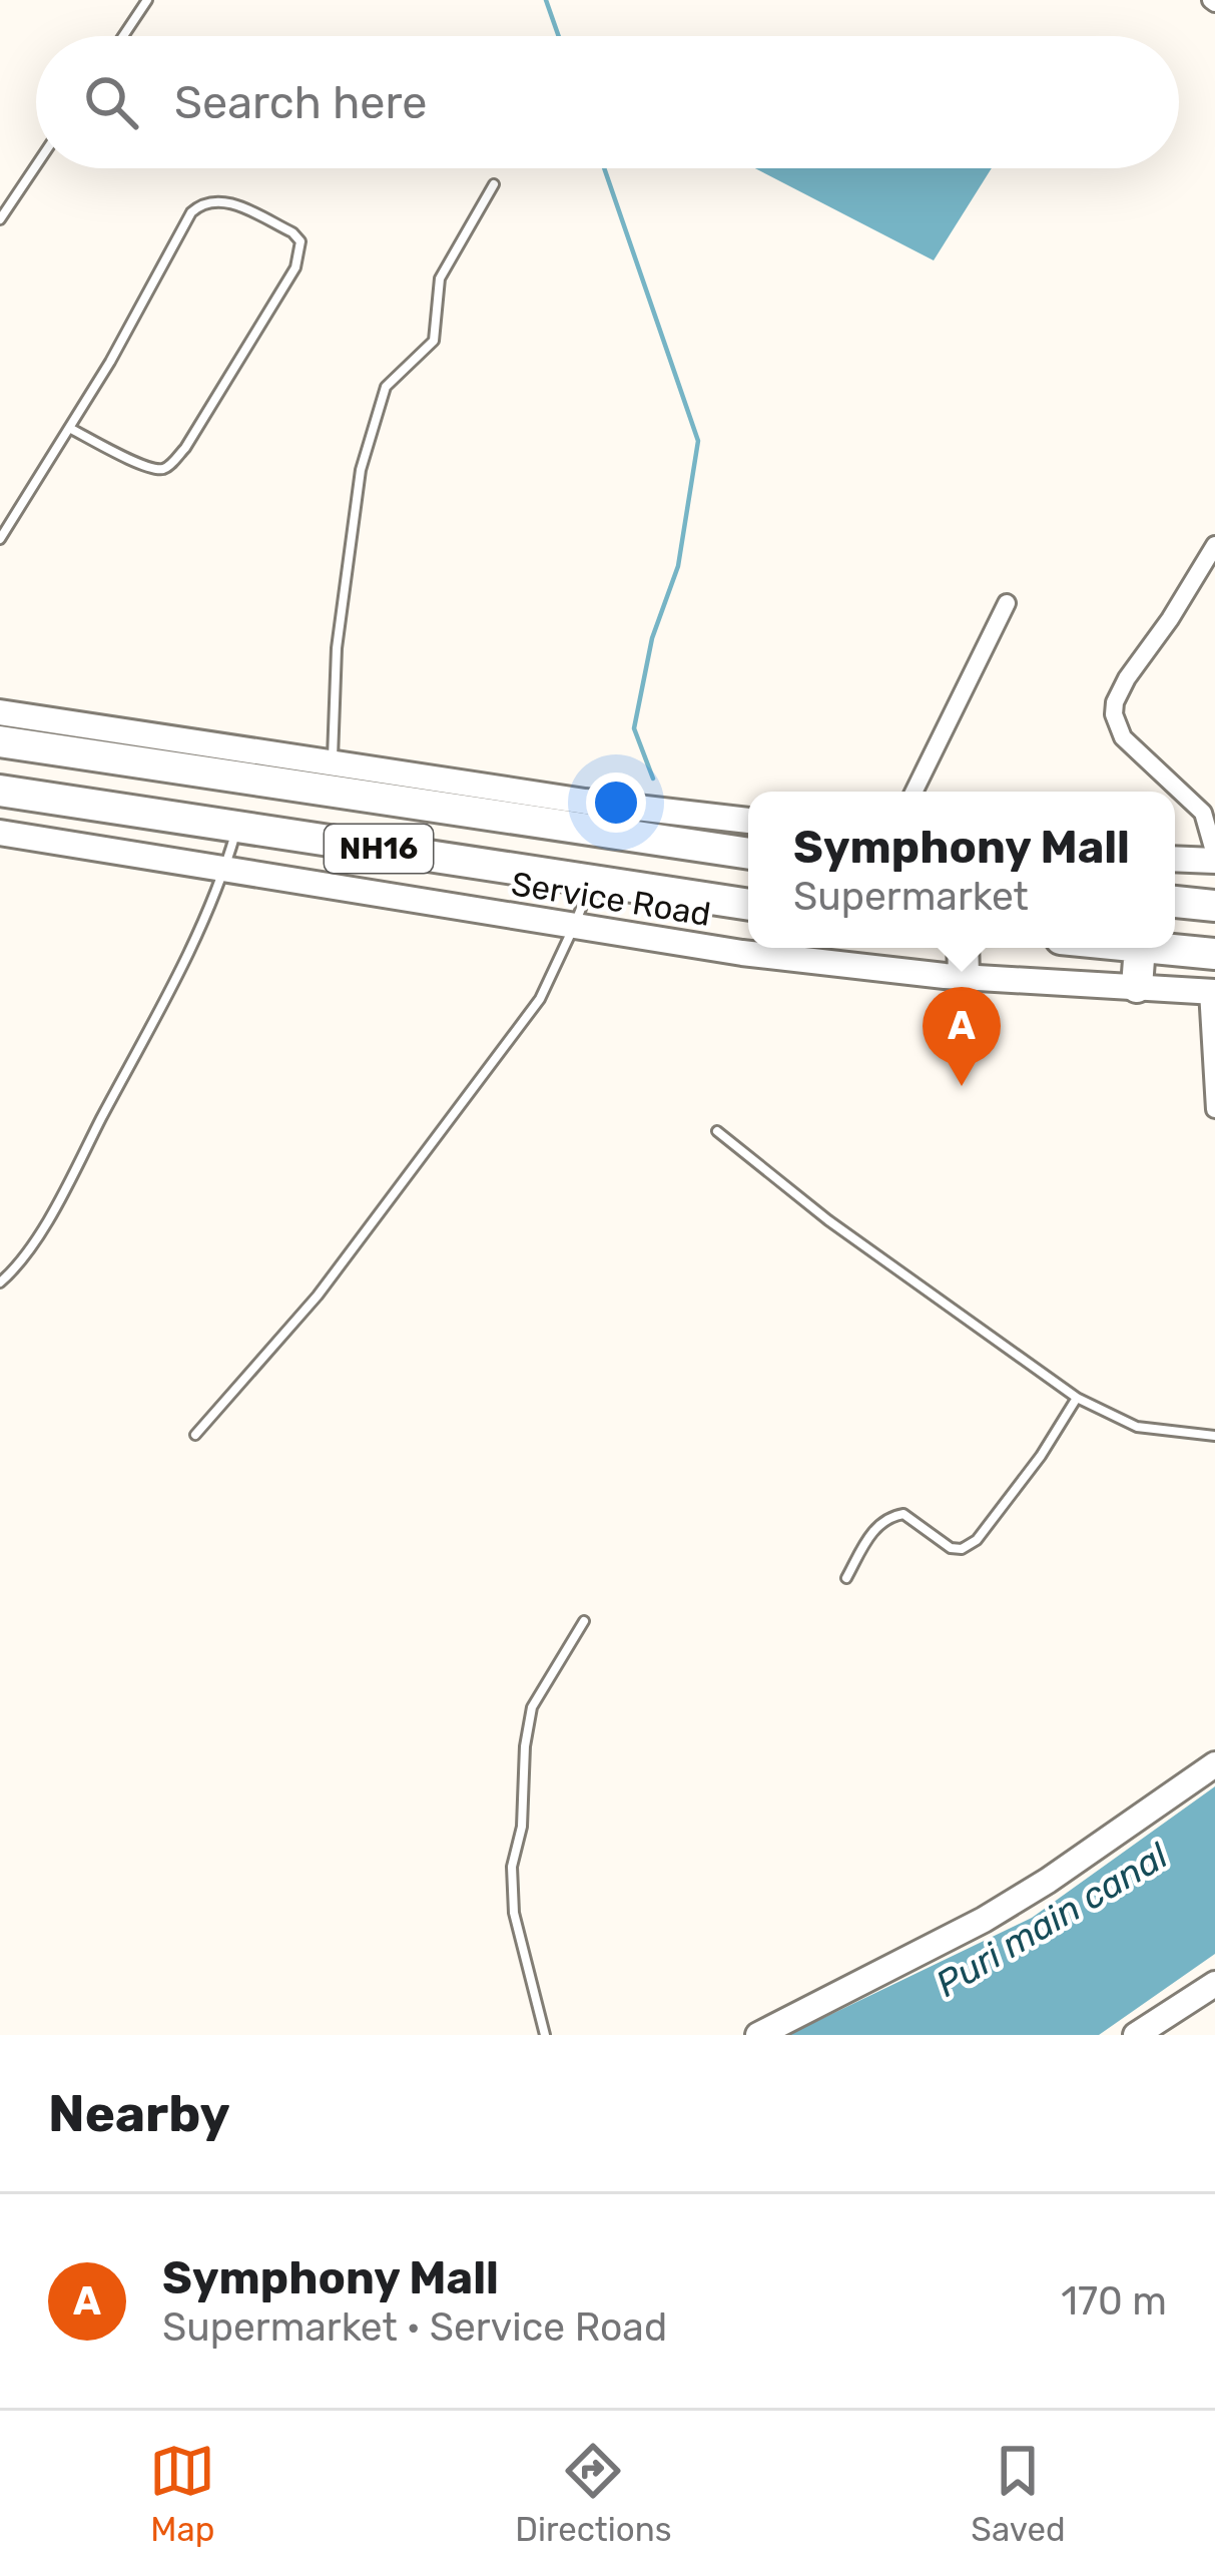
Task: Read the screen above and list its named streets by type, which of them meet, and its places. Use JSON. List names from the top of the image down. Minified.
{"streets":{"highway":["NH16"],"street":["Service Road"]},"water":["Puri main canal"],"page":{"search":"Search here","popup":["Symphony Mall","Supermarket"],"pins":"A","heading":"Nearby","list":[{"mark":"A","name":"Symphony Mall","note":"Supermarket · Service Road","value":"170 m"}],"nav":["Map","Directions","Saved"]}}
